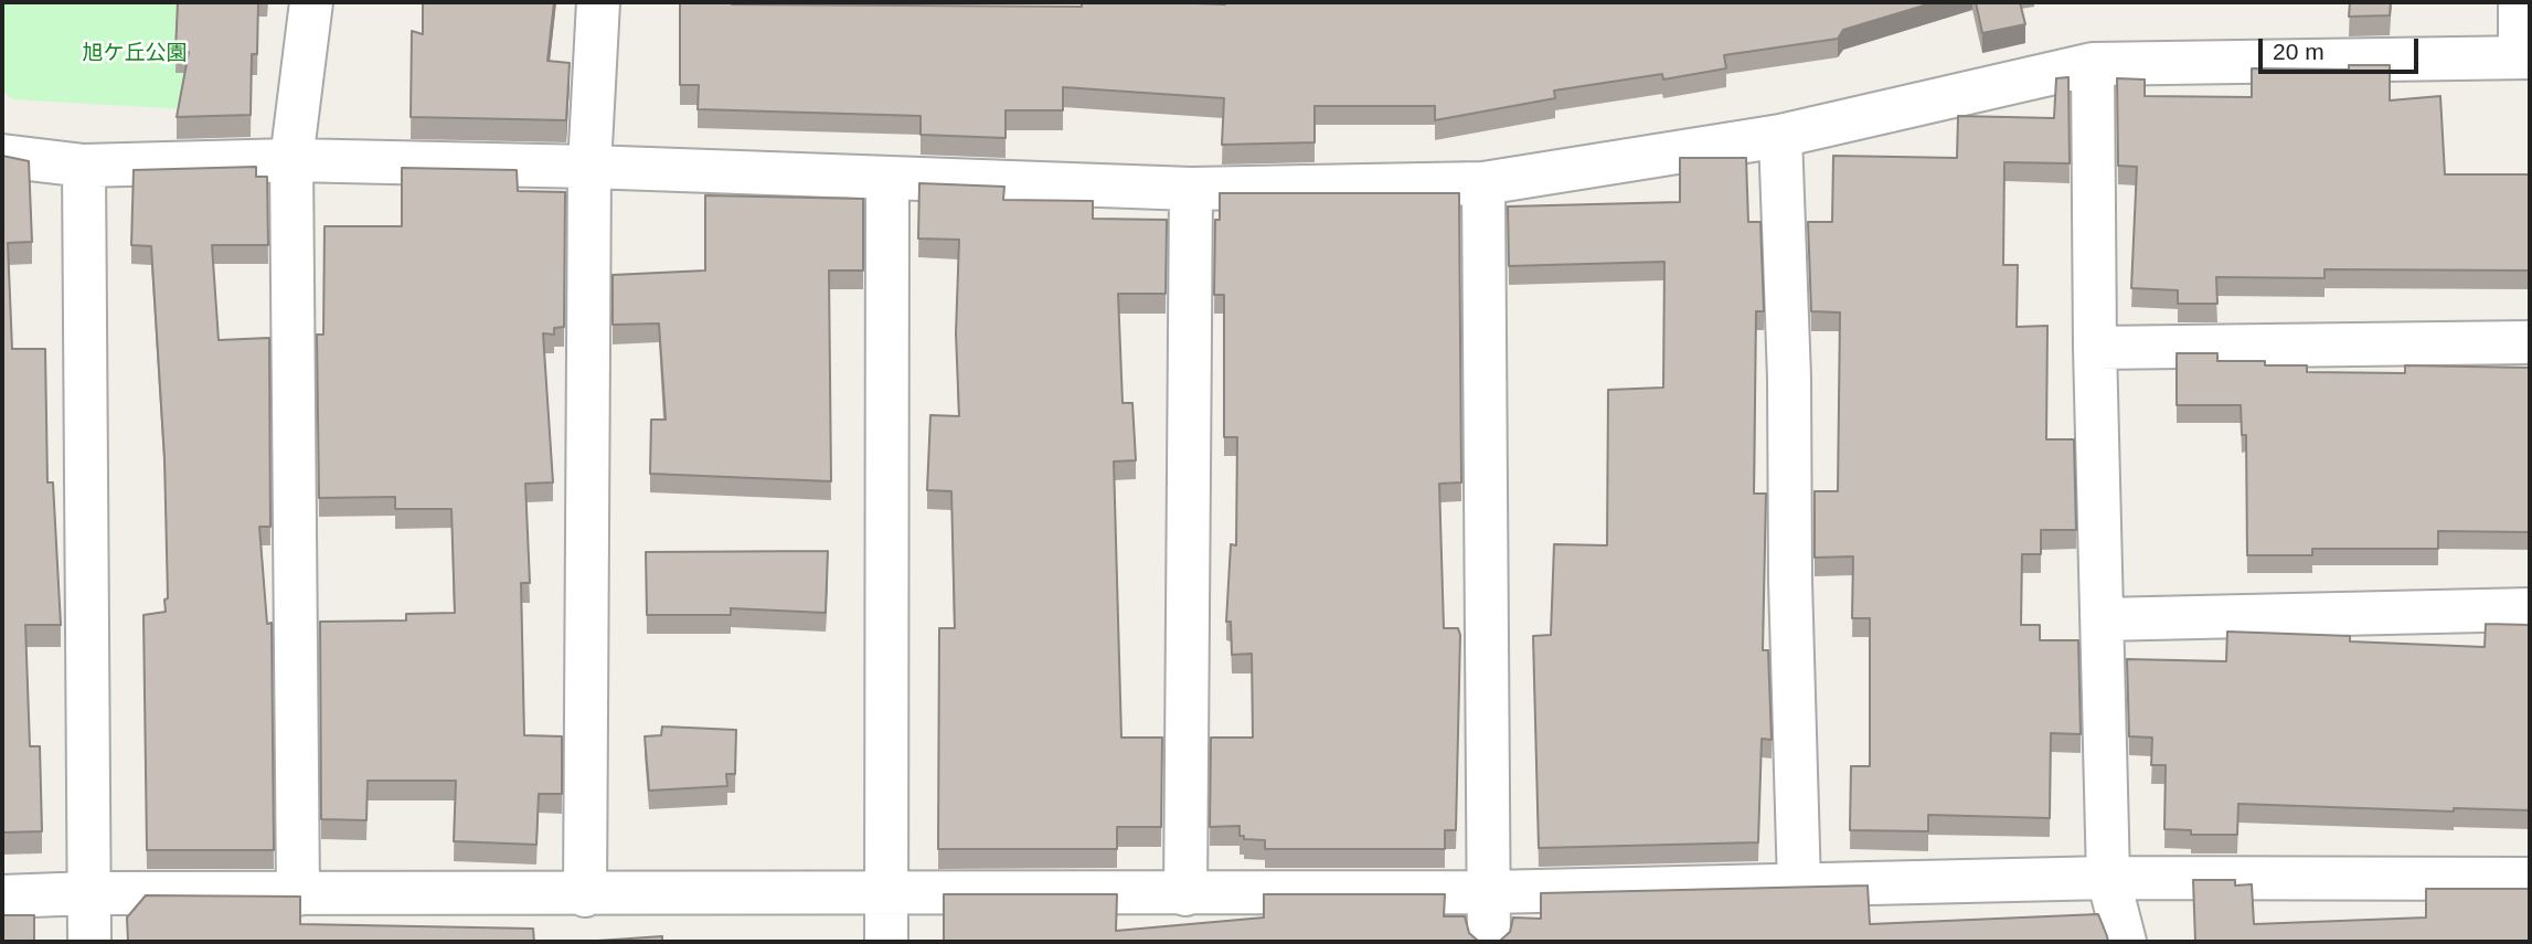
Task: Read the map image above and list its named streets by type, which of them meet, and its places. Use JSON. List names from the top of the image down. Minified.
{"parks":["旭ケ丘公園"],"scale_bar":"20 m"}
